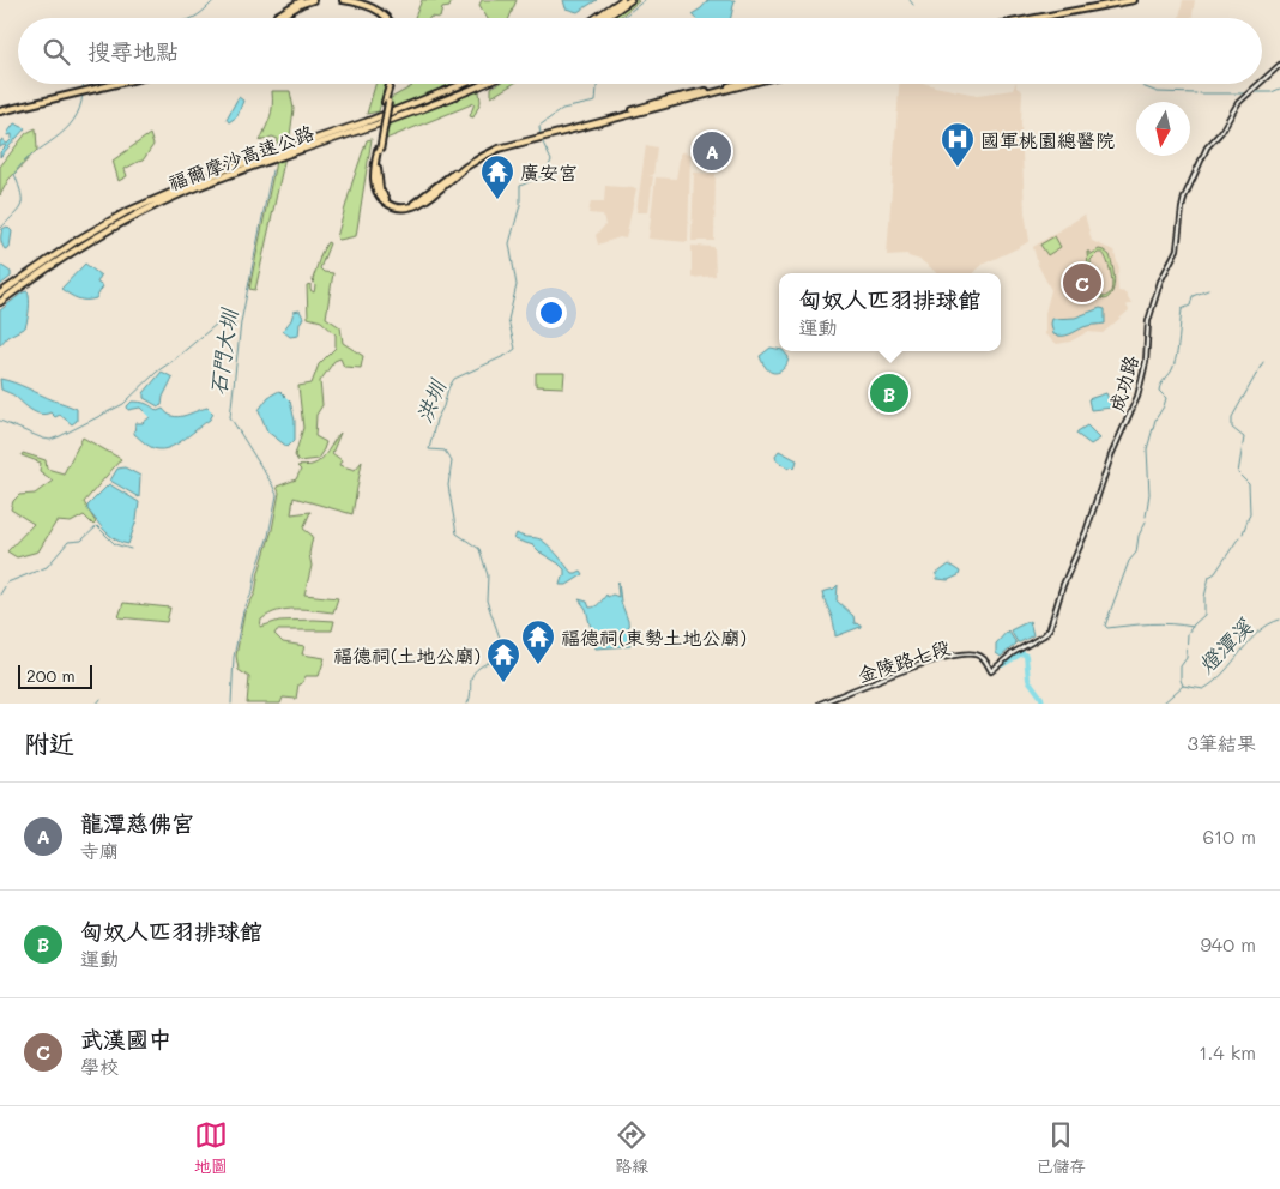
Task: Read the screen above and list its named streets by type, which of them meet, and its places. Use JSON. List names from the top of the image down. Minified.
{"streets":{"highway":["福爾摩沙高速公路"],"street":["成功路","金陵路七段"]},"crossings":[["成功路","金陵路七段"]],"water":["石門大圳","洪圳","燈潭溪"],"places":{"hospital":["國軍桃園總醫院"],"temple":["廣安宮","福德祠(東勢土地公廟)","福德祠(土地公廟)"]},"scale_bar":"200 m","north":"bottom","page":{"search":"搜尋地點","pins":["A","C","B"],"popup":["匈奴人匹羽排球館","運動"],"scale":"200 m","heading":["附近","3筆結果"],"list":[{"mark":"A","name":"龍潭慈佛宮","note":"寺廟","value":"610 m"},{"mark":"B","name":"匈奴人匹羽排球館","note":"運動","value":"940 m"},{"mark":"C","name":"武漢國中","note":"學校","value":"1.4 km"}],"nav":["地圖","路線","已儲存"]}}
